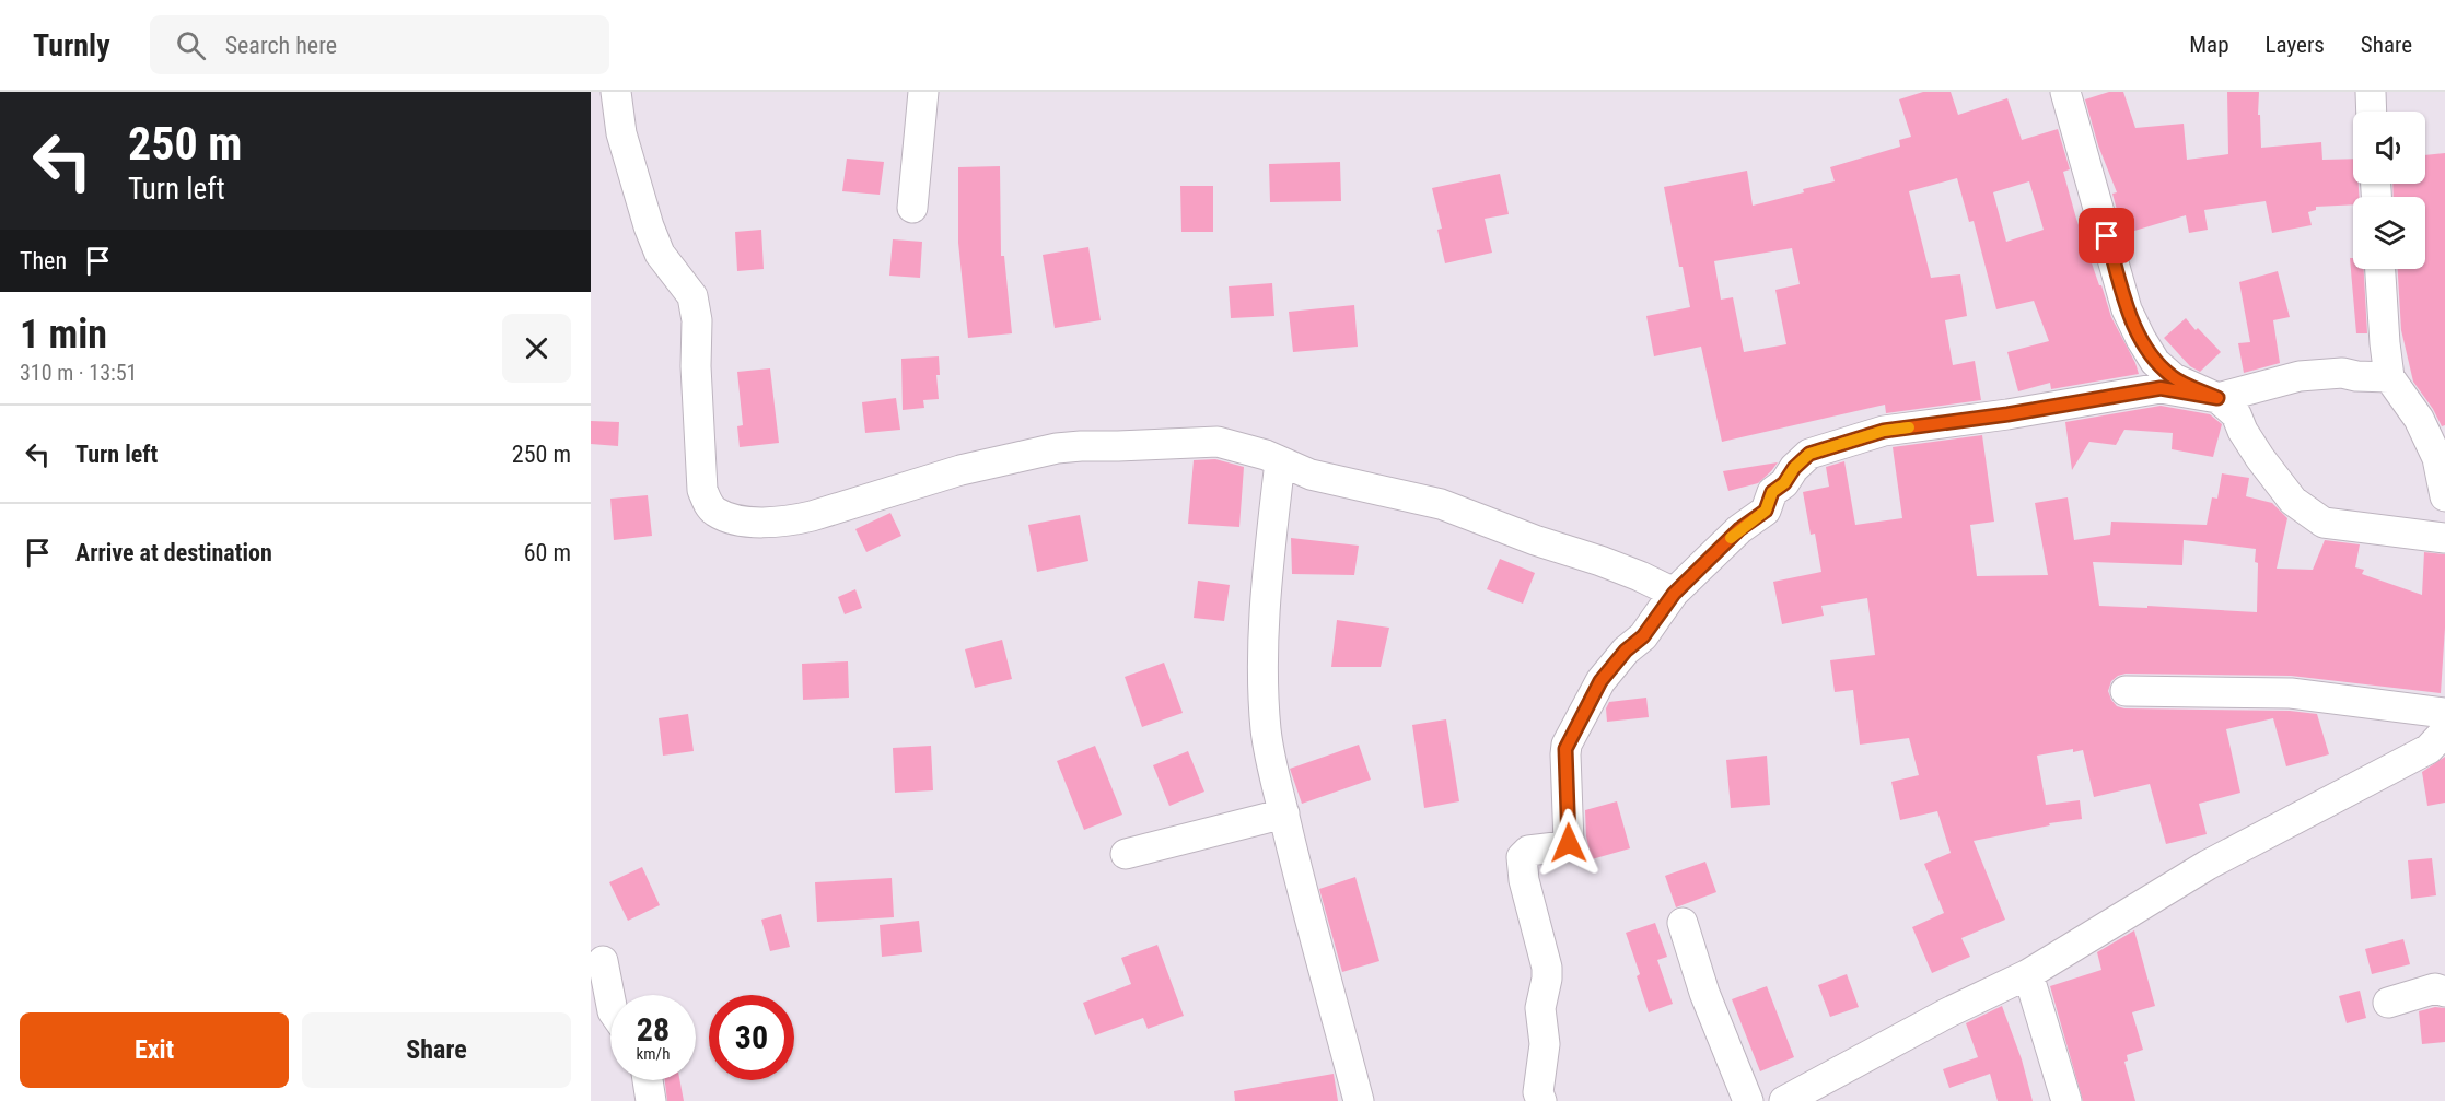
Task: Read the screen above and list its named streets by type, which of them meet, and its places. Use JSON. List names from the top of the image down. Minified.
{"page":{"header":"Turnly","search":"Search here","nav":["Map","Layers","Share"],"turn":["250 m","Turn left"],"then":"Then","heading":["1 min","310 m · 13:51"],"list":[{"name":"Turn left","value":"250 m"},{"name":"Arrive at destination","value":"60 m"}],"speed":"28 km/h","limit":"30","buttons":["Exit","Share"]}}
